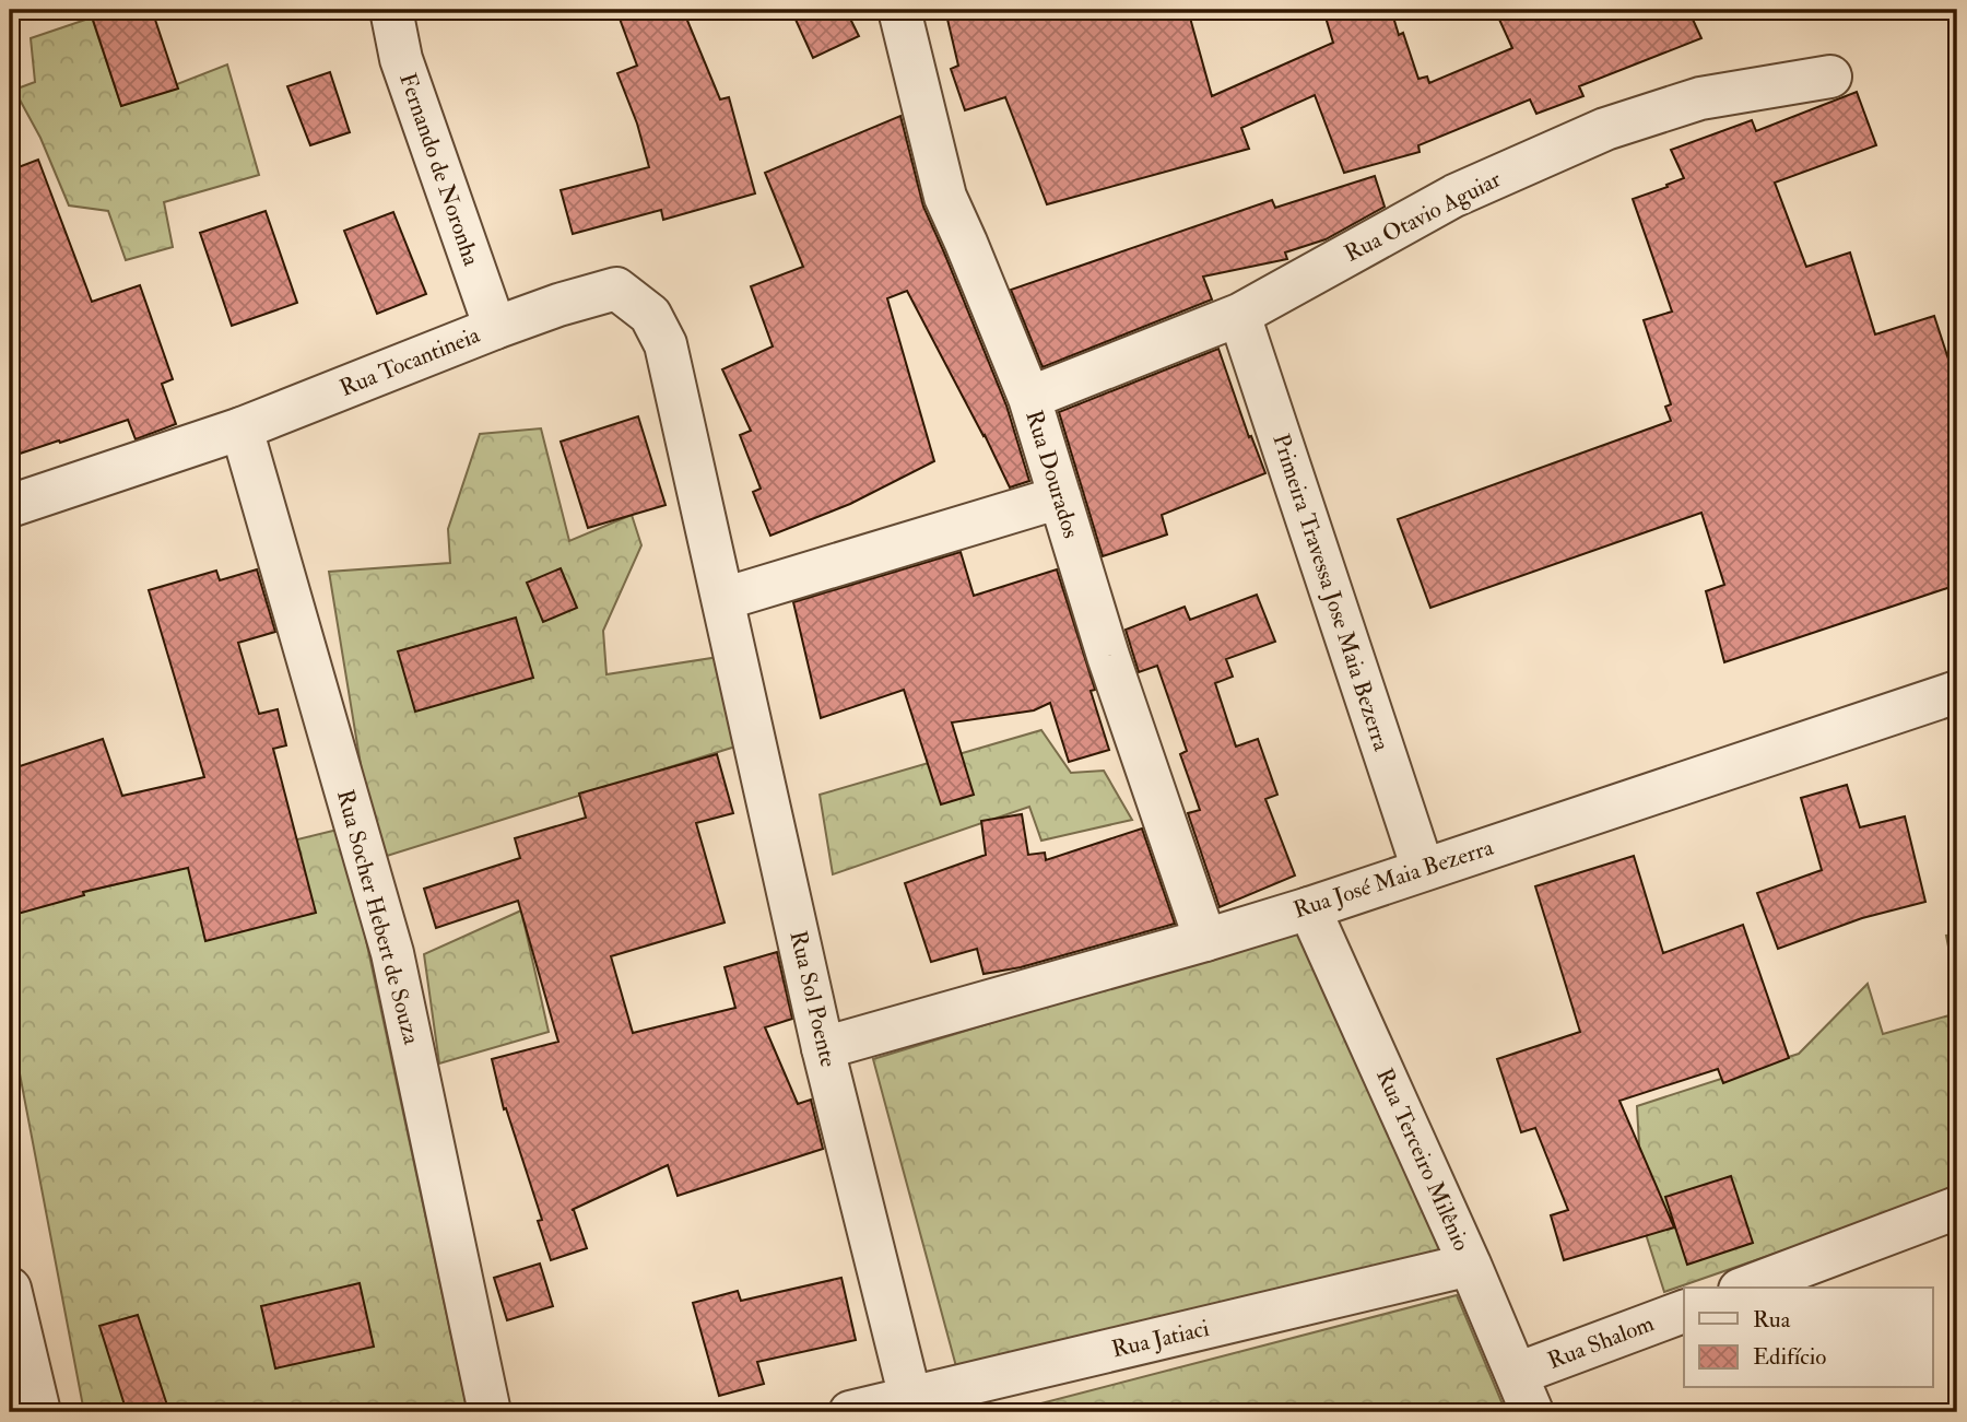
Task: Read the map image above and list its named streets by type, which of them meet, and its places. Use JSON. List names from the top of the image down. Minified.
{"streets":{"street":["Fernando de Noronha","Rua Otavio Aguiar","Rua Tocantineia","Rua Dourados","Primeira Travessa Jose Maia Bezerra","Rua José Maia Bezerra","Rua Socher Hebert de Souza","Rua Sol Poente","Rua Terceiro Milênio","Rua Jatiaci","Rua Shalom"]},"crossings":[["Fernando de Noronha","Rua Tocantineia"],["Rua Otavio Aguiar","Rua Dourados"],["Rua Otavio Aguiar","Primeira Travessa Jose Maia Bezerra"],["Rua Tocantineia","Rua Socher Hebert de Souza"],["Rua Tocantineia","Rua Sol Poente"],["Rua Dourados","Rua José Maia Bezerra"],["Primeira Travessa Jose Maia Bezerra","Rua José Maia Bezerra"],["Rua José Maia Bezerra","Rua Sol Poente"],["Rua José Maia Bezerra","Rua Terceiro Milênio"],["Rua Sol Poente","Rua Jatiaci"],["Rua Terceiro Milênio","Rua Jatiaci"],["Rua Terceiro Milênio","Rua Shalom"]],"legend":["Rua","Edifício"]}
